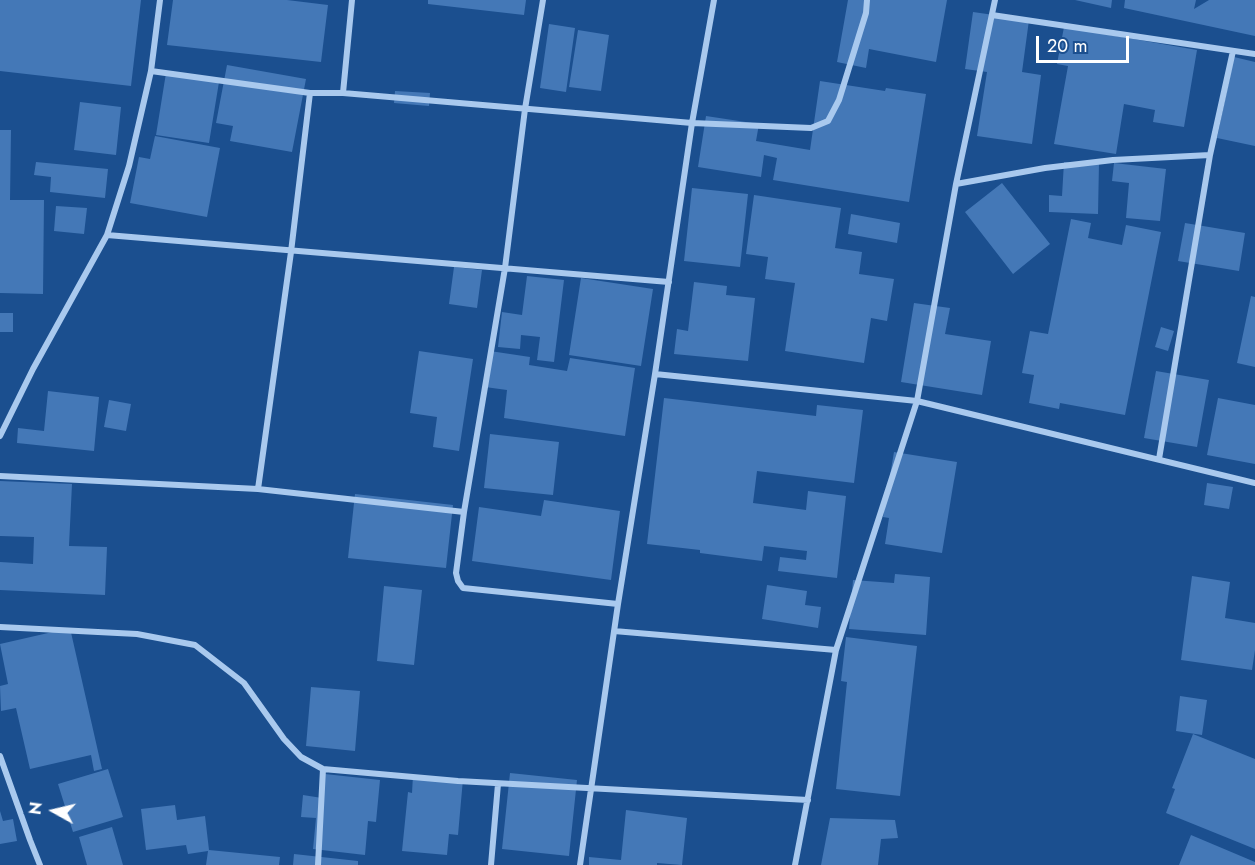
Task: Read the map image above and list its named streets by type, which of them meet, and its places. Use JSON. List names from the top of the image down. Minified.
{"scale_bar":"20 m","north":"left"}
